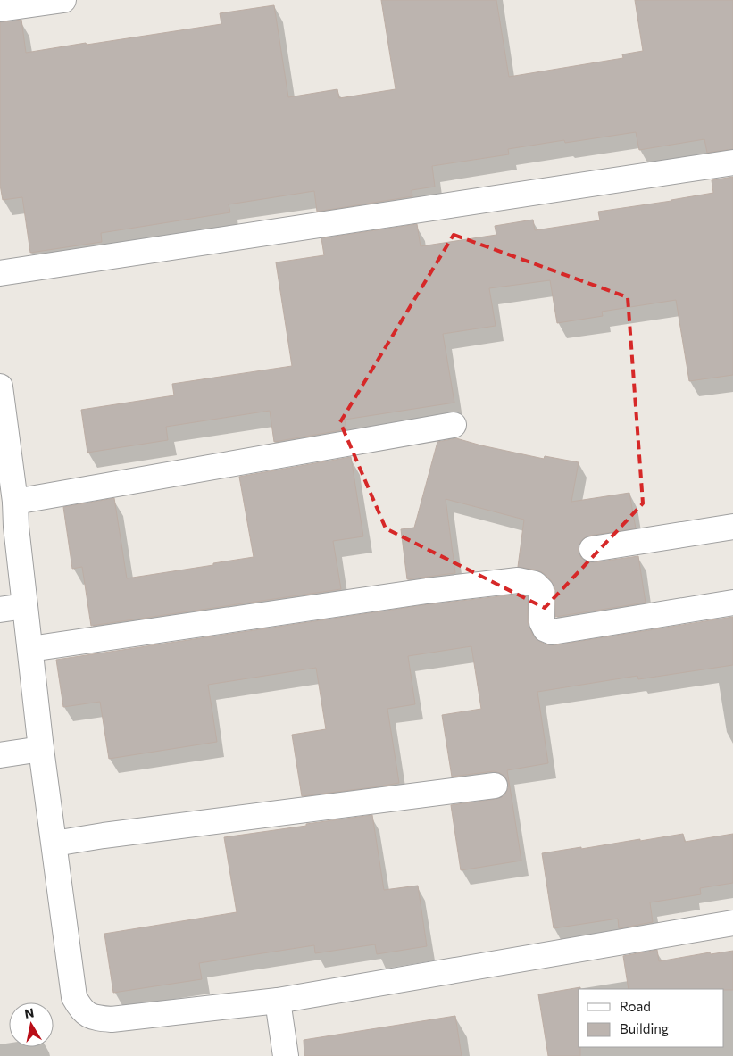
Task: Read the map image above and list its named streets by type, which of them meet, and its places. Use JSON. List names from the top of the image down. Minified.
{"legend":["Road","Building"],"north":"top"}
